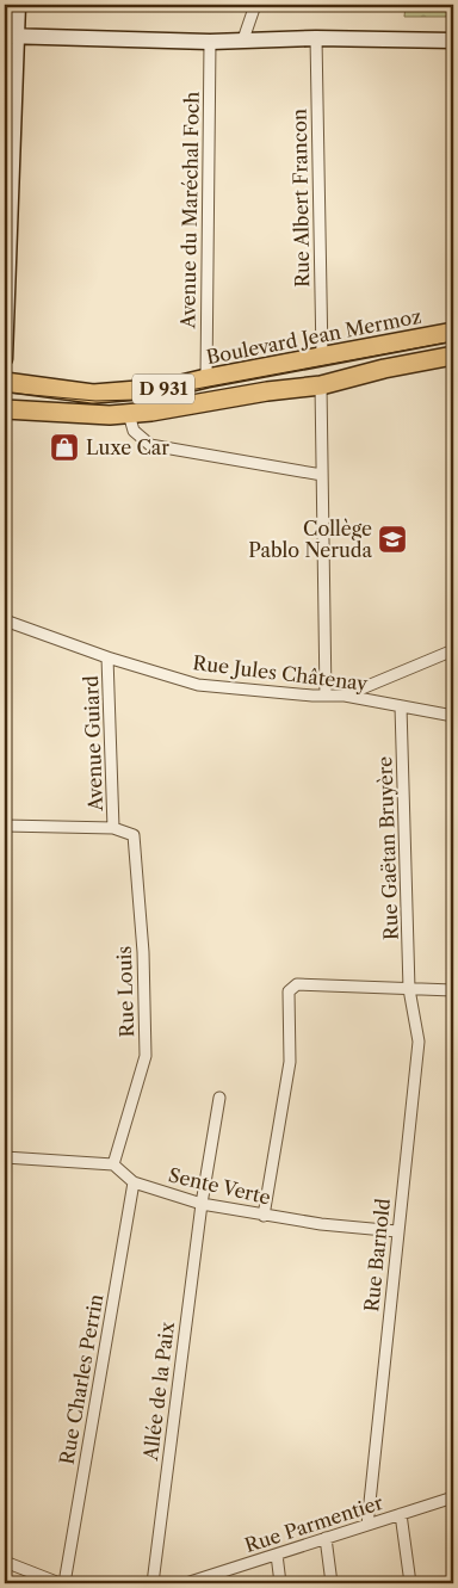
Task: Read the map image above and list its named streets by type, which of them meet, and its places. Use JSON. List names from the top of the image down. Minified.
{"streets":{"main road":["Boulevard Jean Mermoz","D 931"],"street":["Rue Albert Francon","Avenue du Maréchal Foch","Rue Jules Châtenay","Avenue Guiard","Rue Gaëtan Bruyère","Rue Louis","Sente Verte","Rue Barnold","Rue Charles Perrin","Allée de la Paix","Rue Parmentier"]},"crossings":[["Rue Albert Francon","Boulevard Jean Mermoz"],["Avenue du Maréchal Foch","Boulevard Jean Mermoz"],["Rue Jules Châtenay","Avenue Guiard"],["Rue Jules Châtenay","Rue Gaëtan Bruyère"],["Avenue Guiard","Rue Louis"],["Rue Gaëtan Bruyère","Rue Barnold"],["Rue Louis","Sente Verte"],["Sente Verte","Rue Barnold"],["Sente Verte","Rue Charles Perrin"],["Sente Verte","Allée de la Paix"],["Rue Barnold","Rue Parmentier"]],"places":{"shop":["Luxe Car"],"school or university":["Collège Pablo Neruda"]}}
